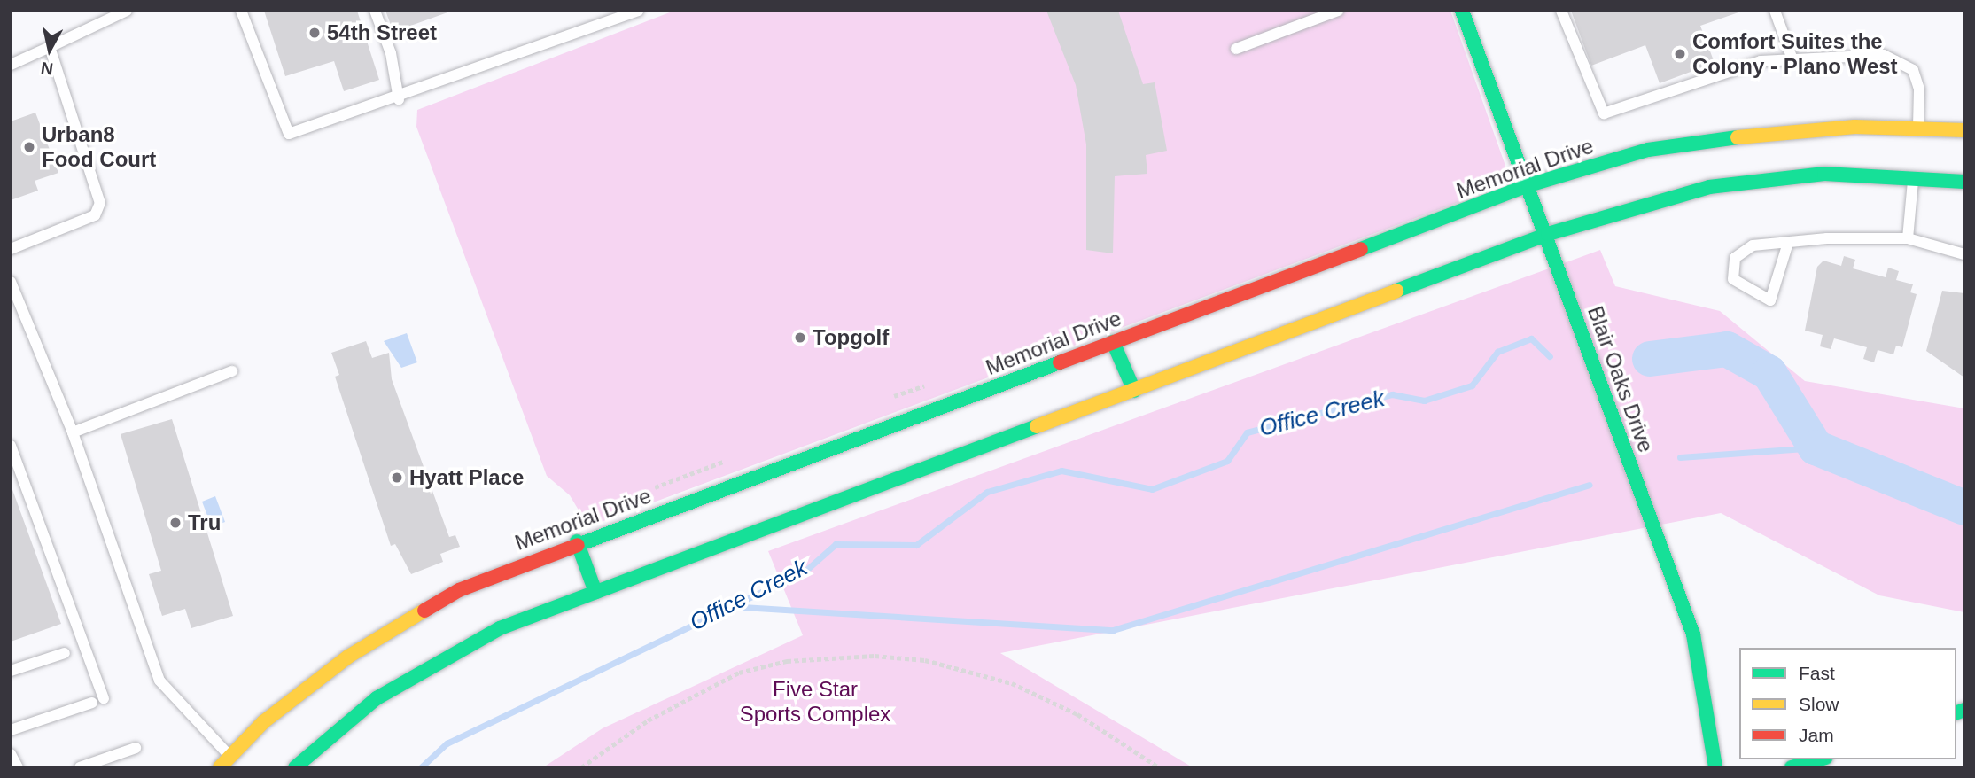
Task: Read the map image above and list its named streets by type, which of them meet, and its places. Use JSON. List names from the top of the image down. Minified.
{"streets":{"street":["Memorial Drive","Blair Oaks Drive"]},"crossings":[["Memorial Drive","Blair Oaks Drive"]],"water":["Office Creek"],"parks":["Five Star Sports Complex"],"places":["54th Street","Comfort Suites the Colony - Plano West","Urban8 Food Court","Topgolf","Hyatt Place","Tru"],"legend":["Fast","Slow","Jam"],"north":"bottom"}
